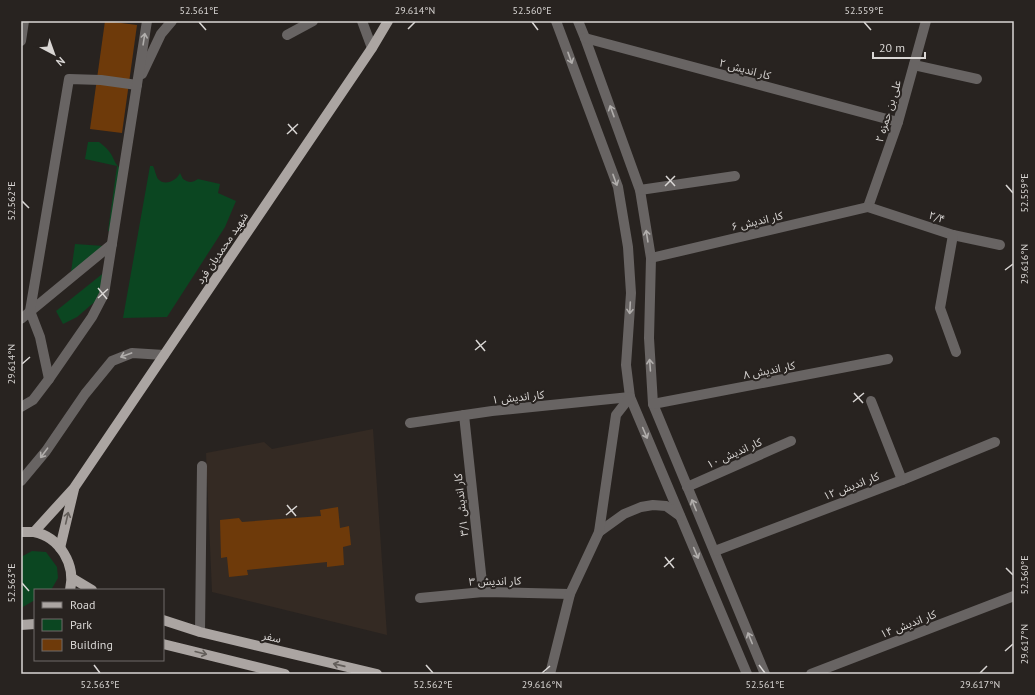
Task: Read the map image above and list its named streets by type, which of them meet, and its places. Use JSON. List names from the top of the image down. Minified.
{"streets":{"main road":["شهید محمدیان فرد","سفر"],"street":["۲ کار اندیش","۲ علی بن حمزه","۲/۴","۶ کار اندیش","۸ کار اندیش","۱ کار اندیش","۱۰ کار اندیش","۱۲ کار اندیش","۳/۱ کار اندیش","۳ کار اندیش","۱۴ کار اندیش"]},"crossings":[["۲ کار اندیش","۲ علی بن حمزه"],["۲ علی بن حمزه","۲/۴"],["۲ علی بن حمزه","۶ کار اندیش"],["۲/۴","۶ کار اندیش"],["۱ کار اندیش","۳/۱ کار اندیش"],["۳/۱ کار اندیش","۳ کار اندیش"]],"legend":["Road","Park","Building"],"scale_bar":"20 m","north":"bottom right","coordinates":["52.561°E","29.614°N","52.560°E","52.559°E","52.562°E","29.616°N","52.563°E","29.617°N"]}
